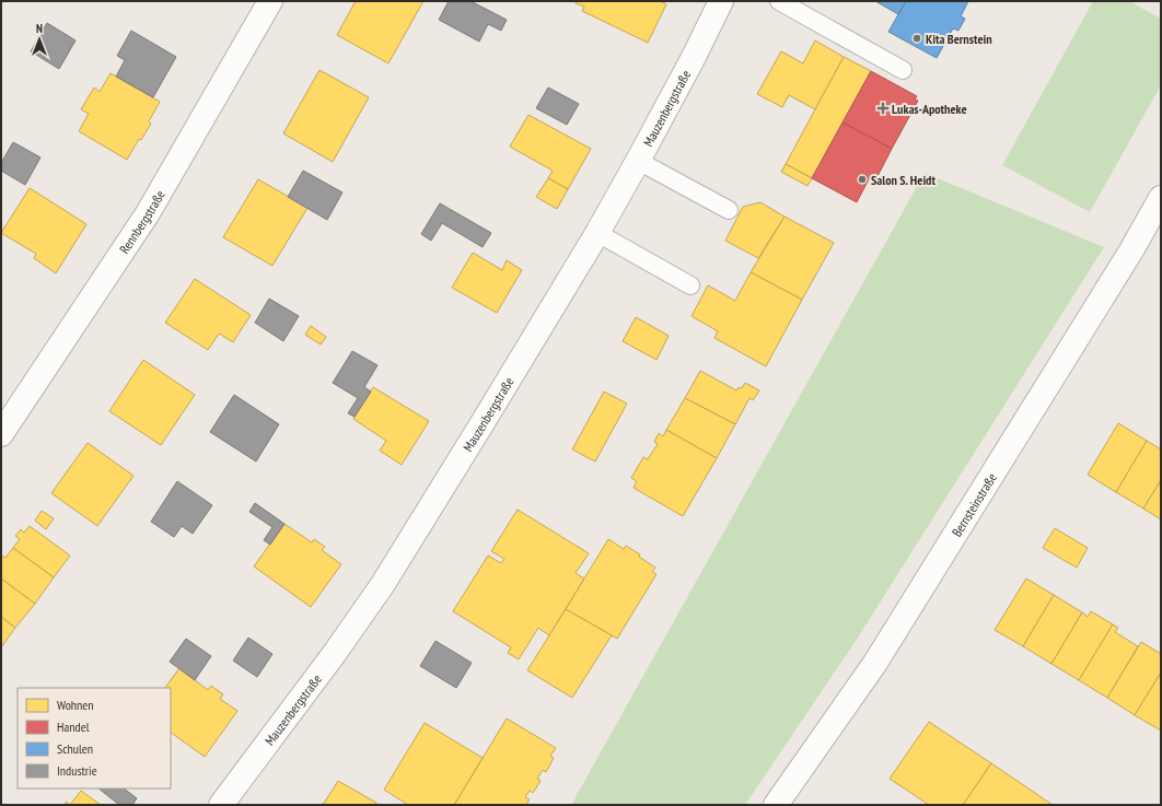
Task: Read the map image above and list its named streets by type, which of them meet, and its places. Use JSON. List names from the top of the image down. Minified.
{"streets":{"street":["Mauzenbergstraße","Rennbergstraße","Bernsteinstraße"]},"places":{"other":["Kita Bernstein","Salon S. Heidt"],"health":["Lukas-Apotheke"]},"legend":["Wohnen","Handel","Schulen","Industrie"],"north":"top"}
